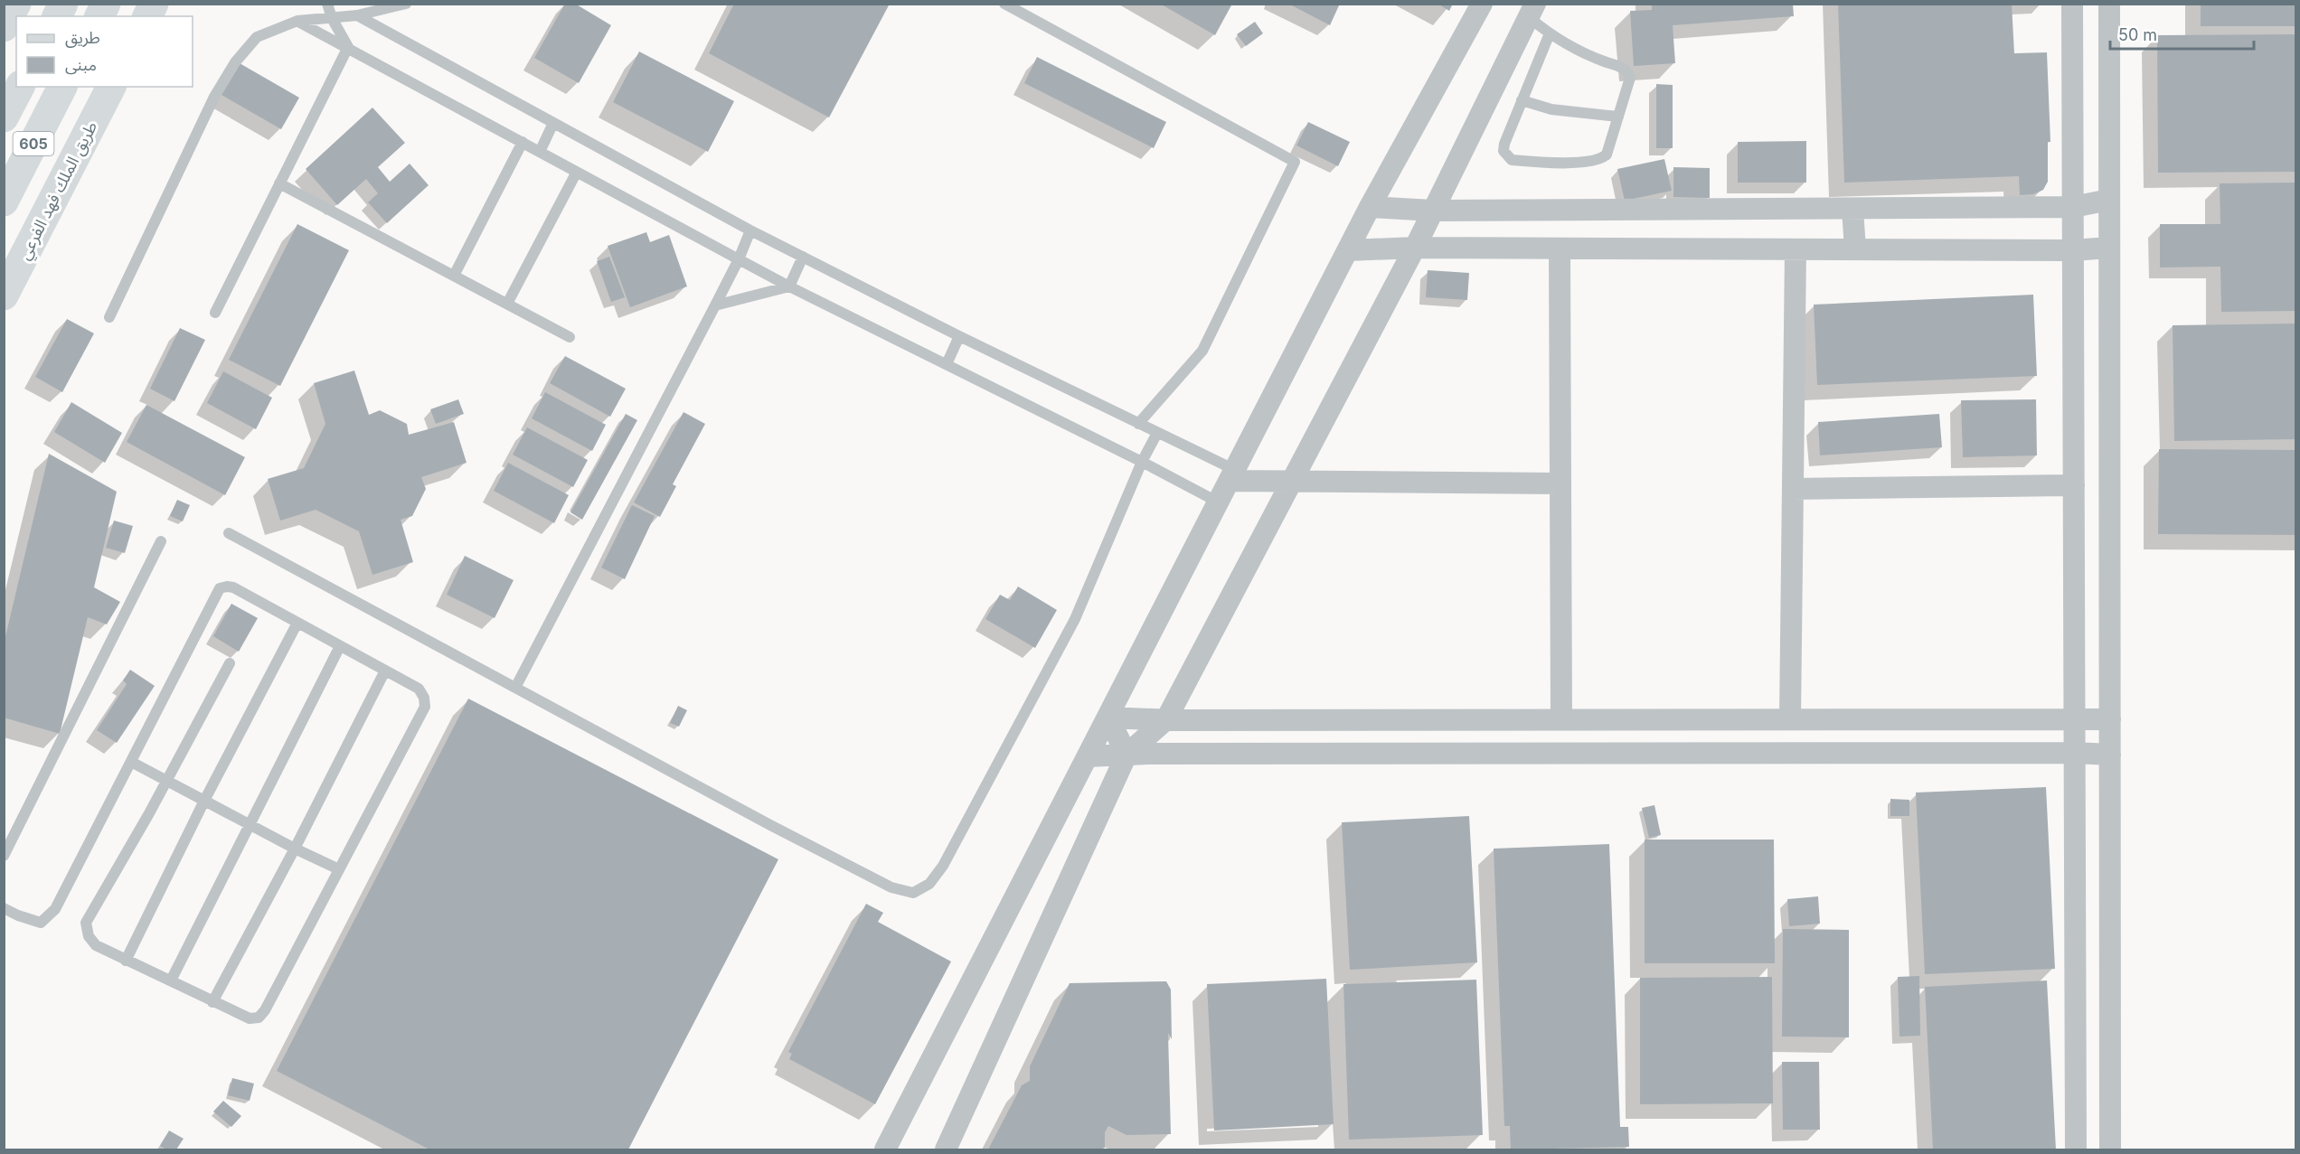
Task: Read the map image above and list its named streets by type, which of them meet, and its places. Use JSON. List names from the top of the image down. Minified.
{"streets":{"main road":["605","طريق الملك فهد الفرعي"]},"legend":["طريق","مبنى"],"scale_bar":"50 m"}
